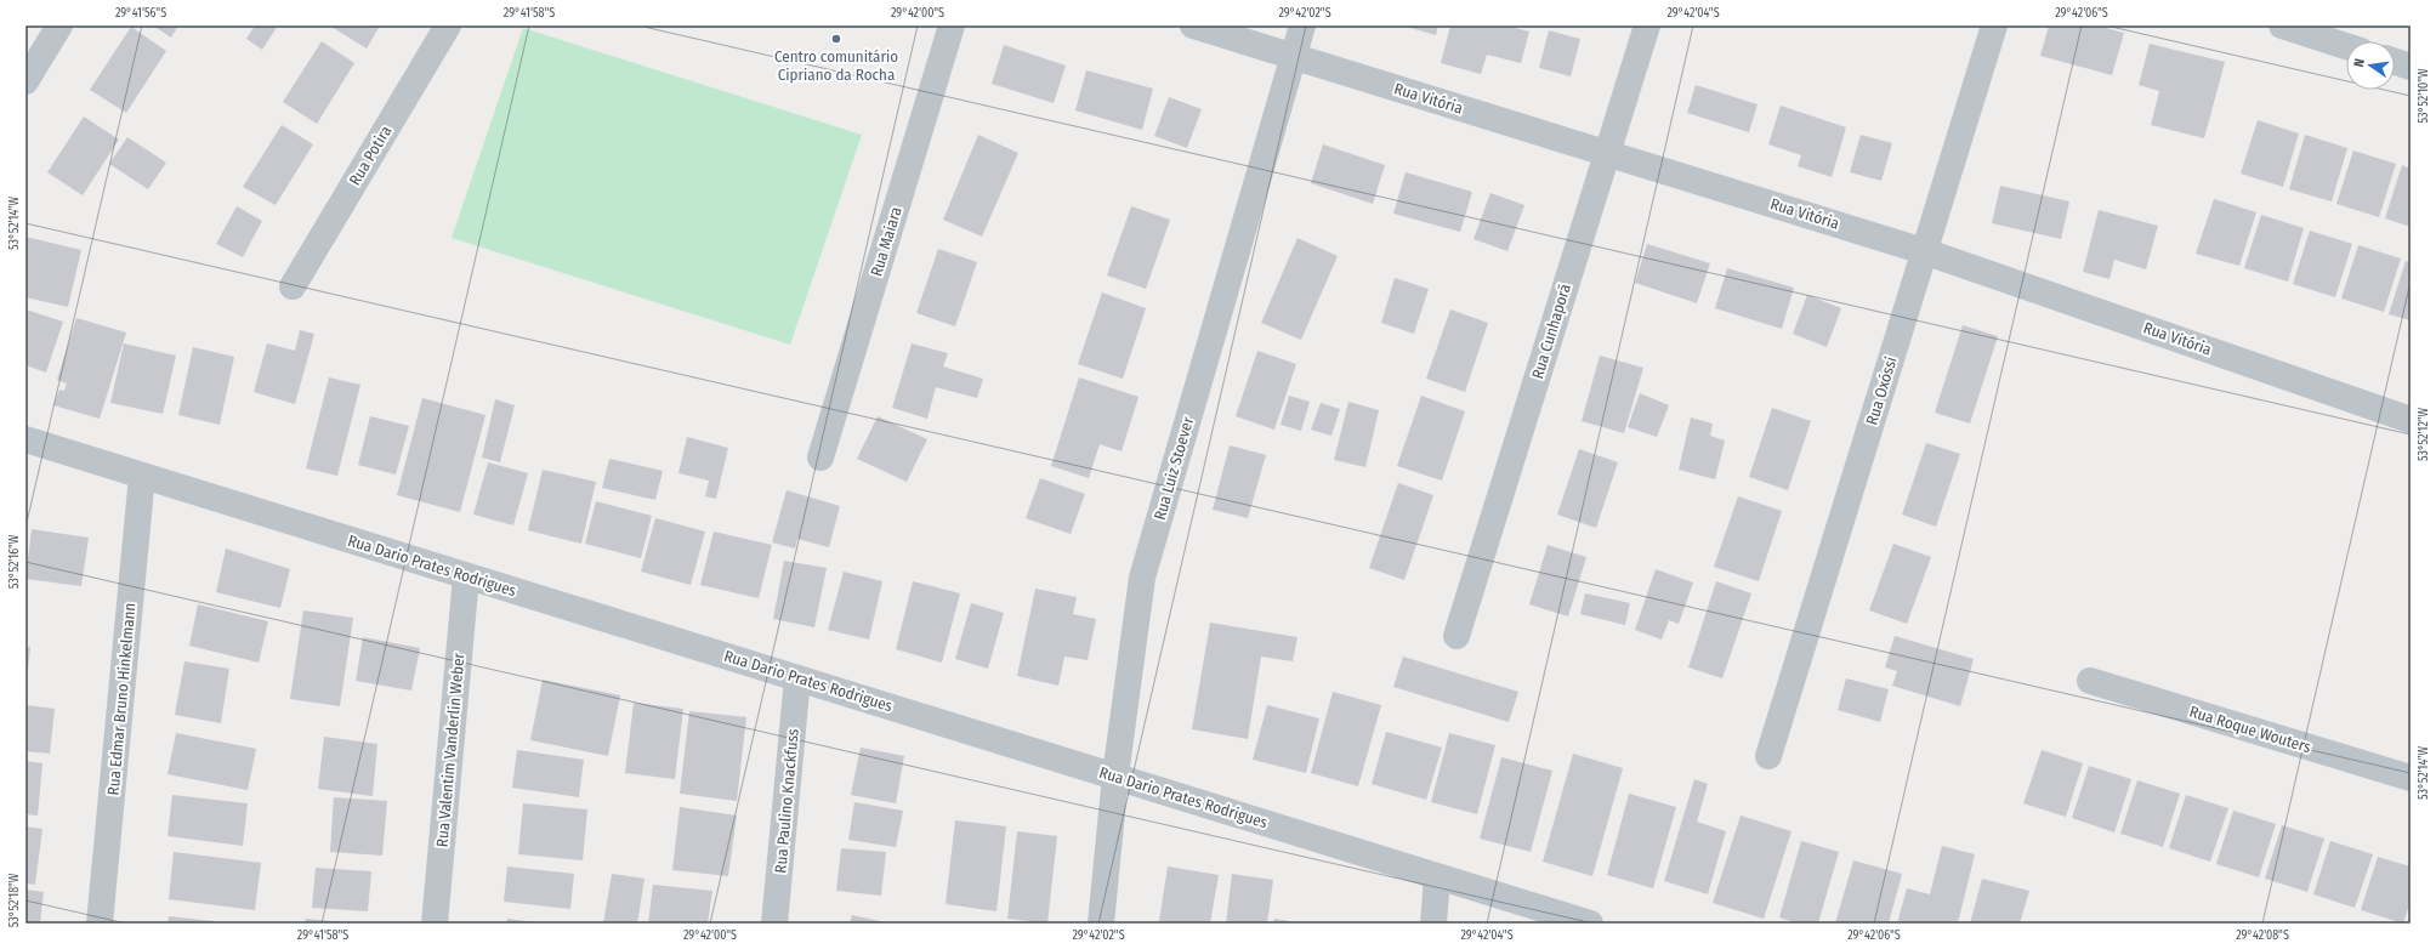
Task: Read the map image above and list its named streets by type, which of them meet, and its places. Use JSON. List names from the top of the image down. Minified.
{"streets":{"street":["Rua Vitória","Rua Potira","Rua Maiara","Rua Cunhaporã","Rua Oxóssi","Rua Luiz Stoever","Rua Dario Prates Rodrigues","Rua Edmar Bruno Hinkelmann","Rua Roque Wouters","Rua Valentim Vanderlin Weber","Rua Paulino Knackfuss"]},"crossings":[["Rua Vitória","Rua Cunhaporã"],["Rua Vitória","Rua Oxóssi"],["Rua Vitória","Rua Luiz Stoever"],["Rua Luiz Stoever","Rua Dario Prates Rodrigues"],["Rua Dario Prates Rodrigues","Rua Edmar Bruno Hinkelmann"],["Rua Dario Prates Rodrigues","Rua Valentim Vanderlin Weber"],["Rua Dario Prates Rodrigues","Rua Paulino Knackfuss"]],"places":["Centro comunitário Cipriano da Rocha"],"north":"left","coordinates":["29°41'56\"S","29°41'58\"S","29°42'00\"S","29°42'02\"S","29°42'04\"S","29°42'06\"S","53°52'10\"W","53°52'14\"W","53°52'12\"W","53°52'16\"W","53°52'18\"W","29°42'08\"S"]}
